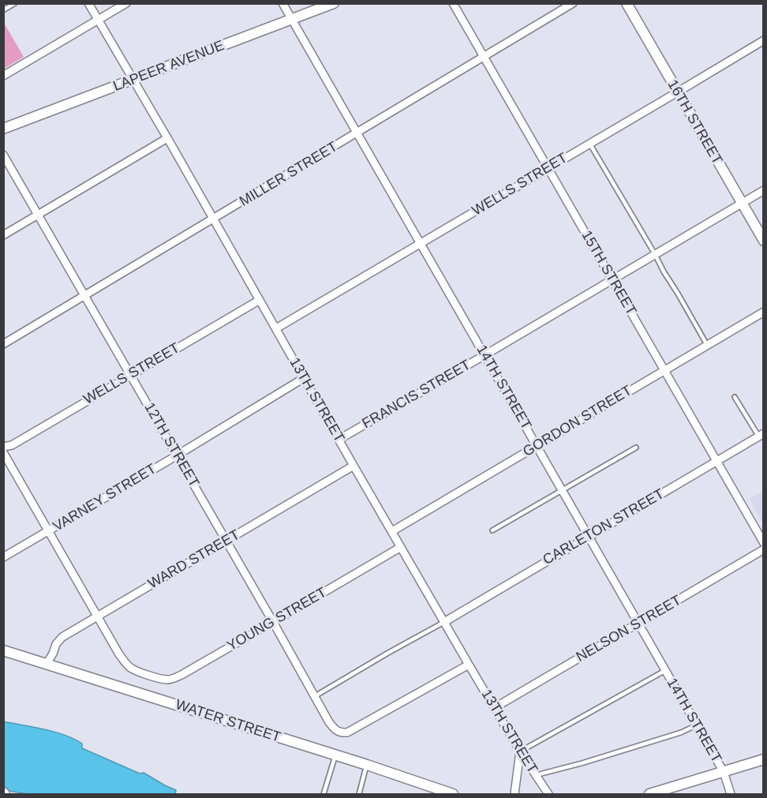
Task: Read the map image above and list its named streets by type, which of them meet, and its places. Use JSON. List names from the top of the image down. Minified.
{"streets":{"street":["LAPEER AVENUE","16TH STREET","MILLER STREET","WELLS STREET","15TH STREET","14TH STREET","FRANCIS STREET","13TH STREET","GORDON STREET","12TH STREET","VARNEY STREET","CARLETON STREET","WARD STREET","YOUNG STREET","NELSON STREET","WATER STREET"]},"crossings":[["LAPEER AVENUE","14TH STREET"],["LAPEER AVENUE","13TH STREET"],["16TH STREET","WELLS STREET"],["16TH STREET","FRANCIS STREET"],["MILLER STREET","15TH STREET"],["MILLER STREET","14TH STREET"],["MILLER STREET","13TH STREET"],["MILLER STREET","12TH STREET"],["WELLS STREET","15TH STREET"],["WELLS STREET","14TH STREET"],["WELLS STREET","13TH STREET"],["WELLS STREET","12TH STREET"],["15TH STREET","FRANCIS STREET"],["15TH STREET","GORDON STREET"],["15TH STREET","CARLETON STREET"],["14TH STREET","FRANCIS STREET"],["14TH STREET","GORDON STREET"],["14TH STREET","CARLETON STREET"],["14TH STREET","NELSON STREET"],["FRANCIS STREET","13TH STREET"],["13TH STREET","GORDON STREET"],["13TH STREET","12TH STREET"],["13TH STREET","VARNEY STREET"],["13TH STREET","CARLETON STREET"],["13TH STREET","WARD STREET"],["13TH STREET","YOUNG STREET"],["13TH STREET","NELSON STREET"],["12TH STREET","VARNEY STREET"],["12TH STREET","WARD STREET"],["12TH STREET","YOUNG STREET"],["VARNEY STREET","YOUNG STREET"],["WARD STREET","YOUNG STREET"],["WARD STREET","WATER STREET"]]}
